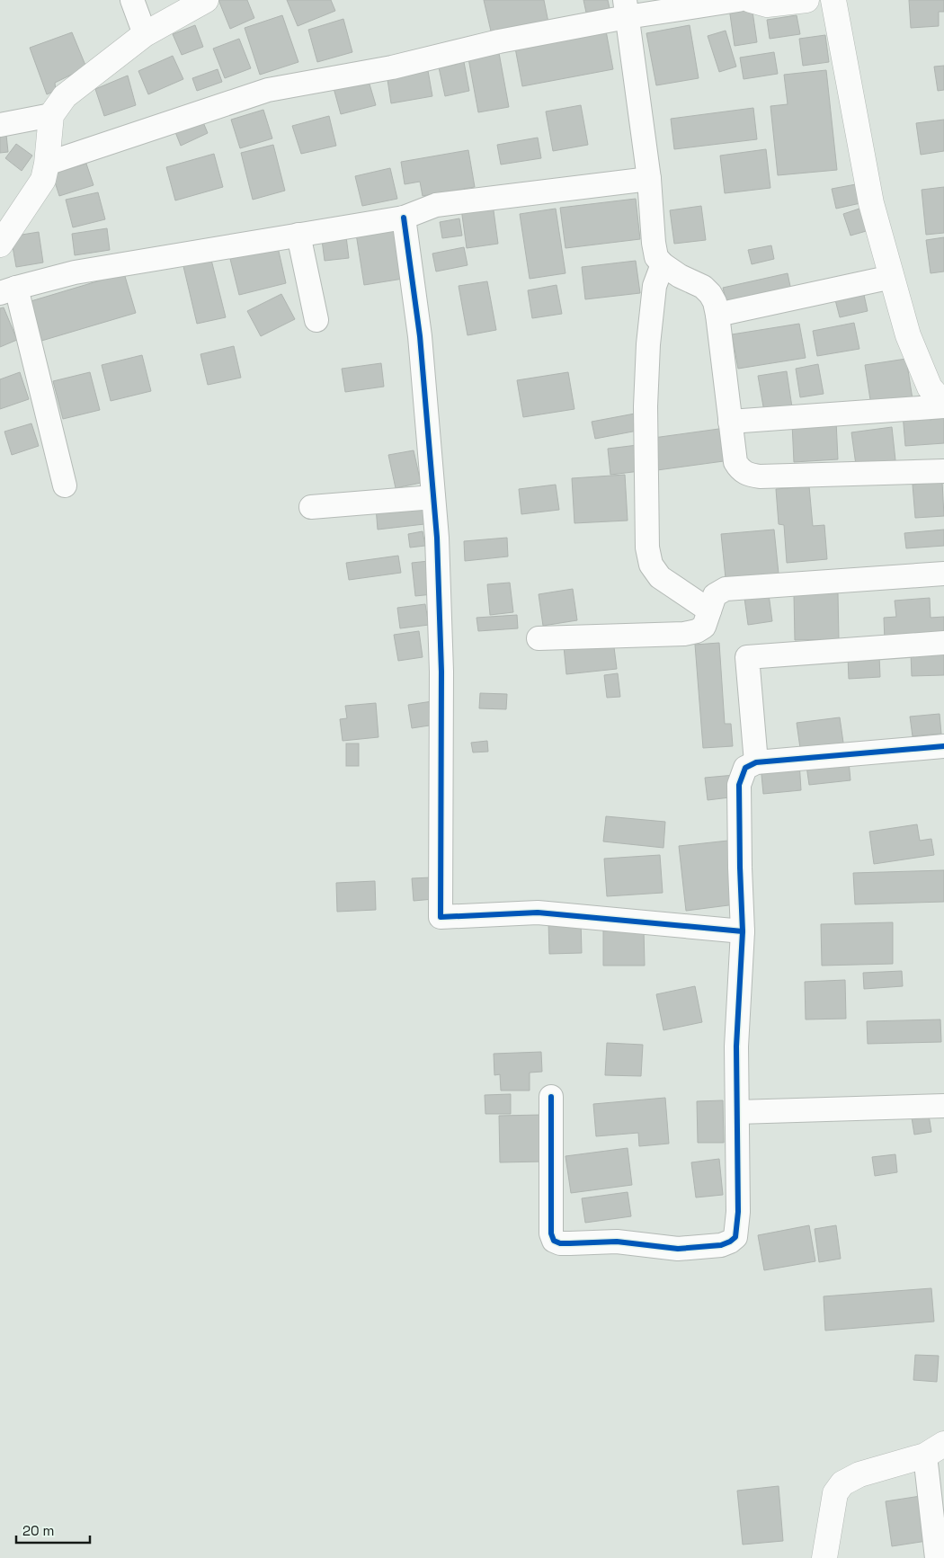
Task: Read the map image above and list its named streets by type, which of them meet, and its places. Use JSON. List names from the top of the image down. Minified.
{"scale_bar":"20 m"}
